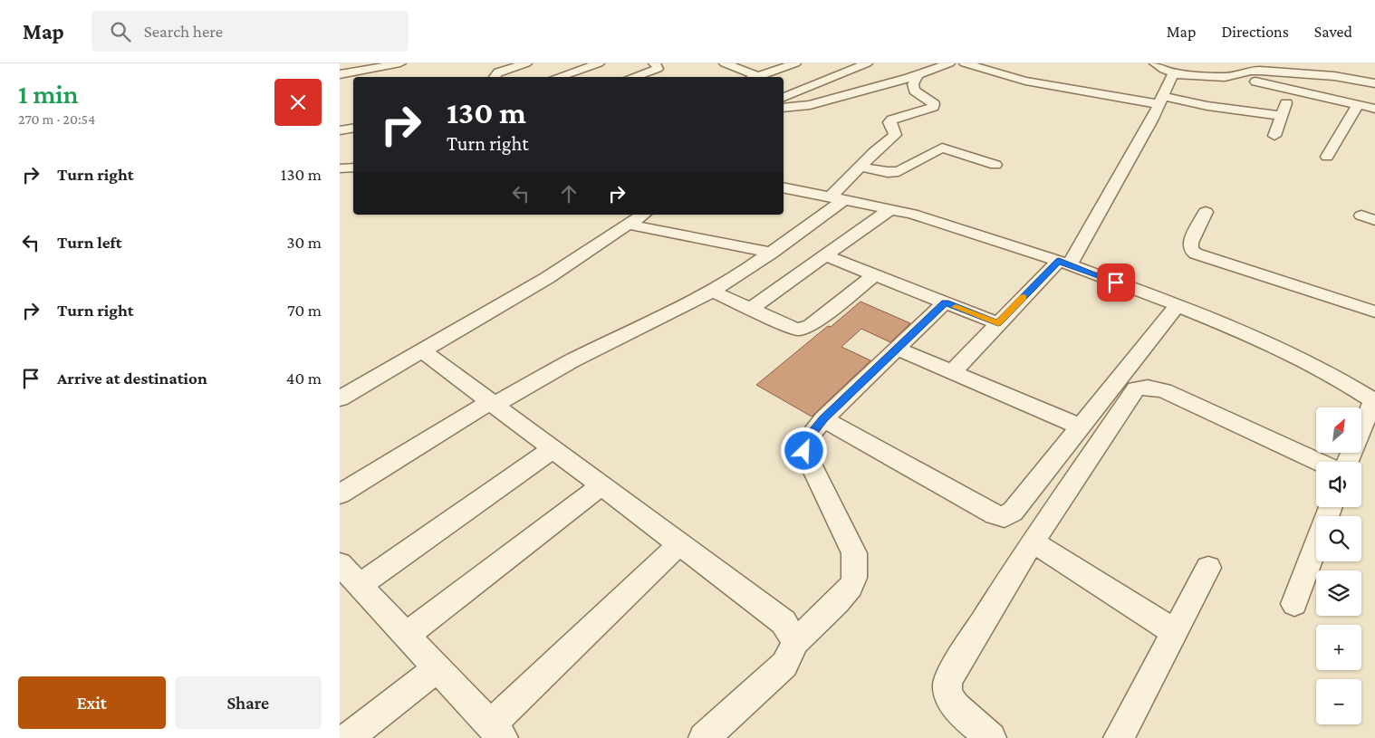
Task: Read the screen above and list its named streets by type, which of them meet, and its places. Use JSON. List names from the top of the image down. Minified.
{"north":"top right","page":{"header":"Map","search":"Search here","nav":["Map","Directions","Saved"],"heading":["1 min","270 m · 20:54"],"turn":["130 m","Turn right"],"list":[{"name":"Turn right","value":"130 m"},{"name":"Turn left","value":"30 m"},{"name":"Turn right","value":"70 m"},{"name":"Arrive at destination","value":"40 m"}],"map_buttons":["+","−"],"buttons":["Exit","Share"]}}
